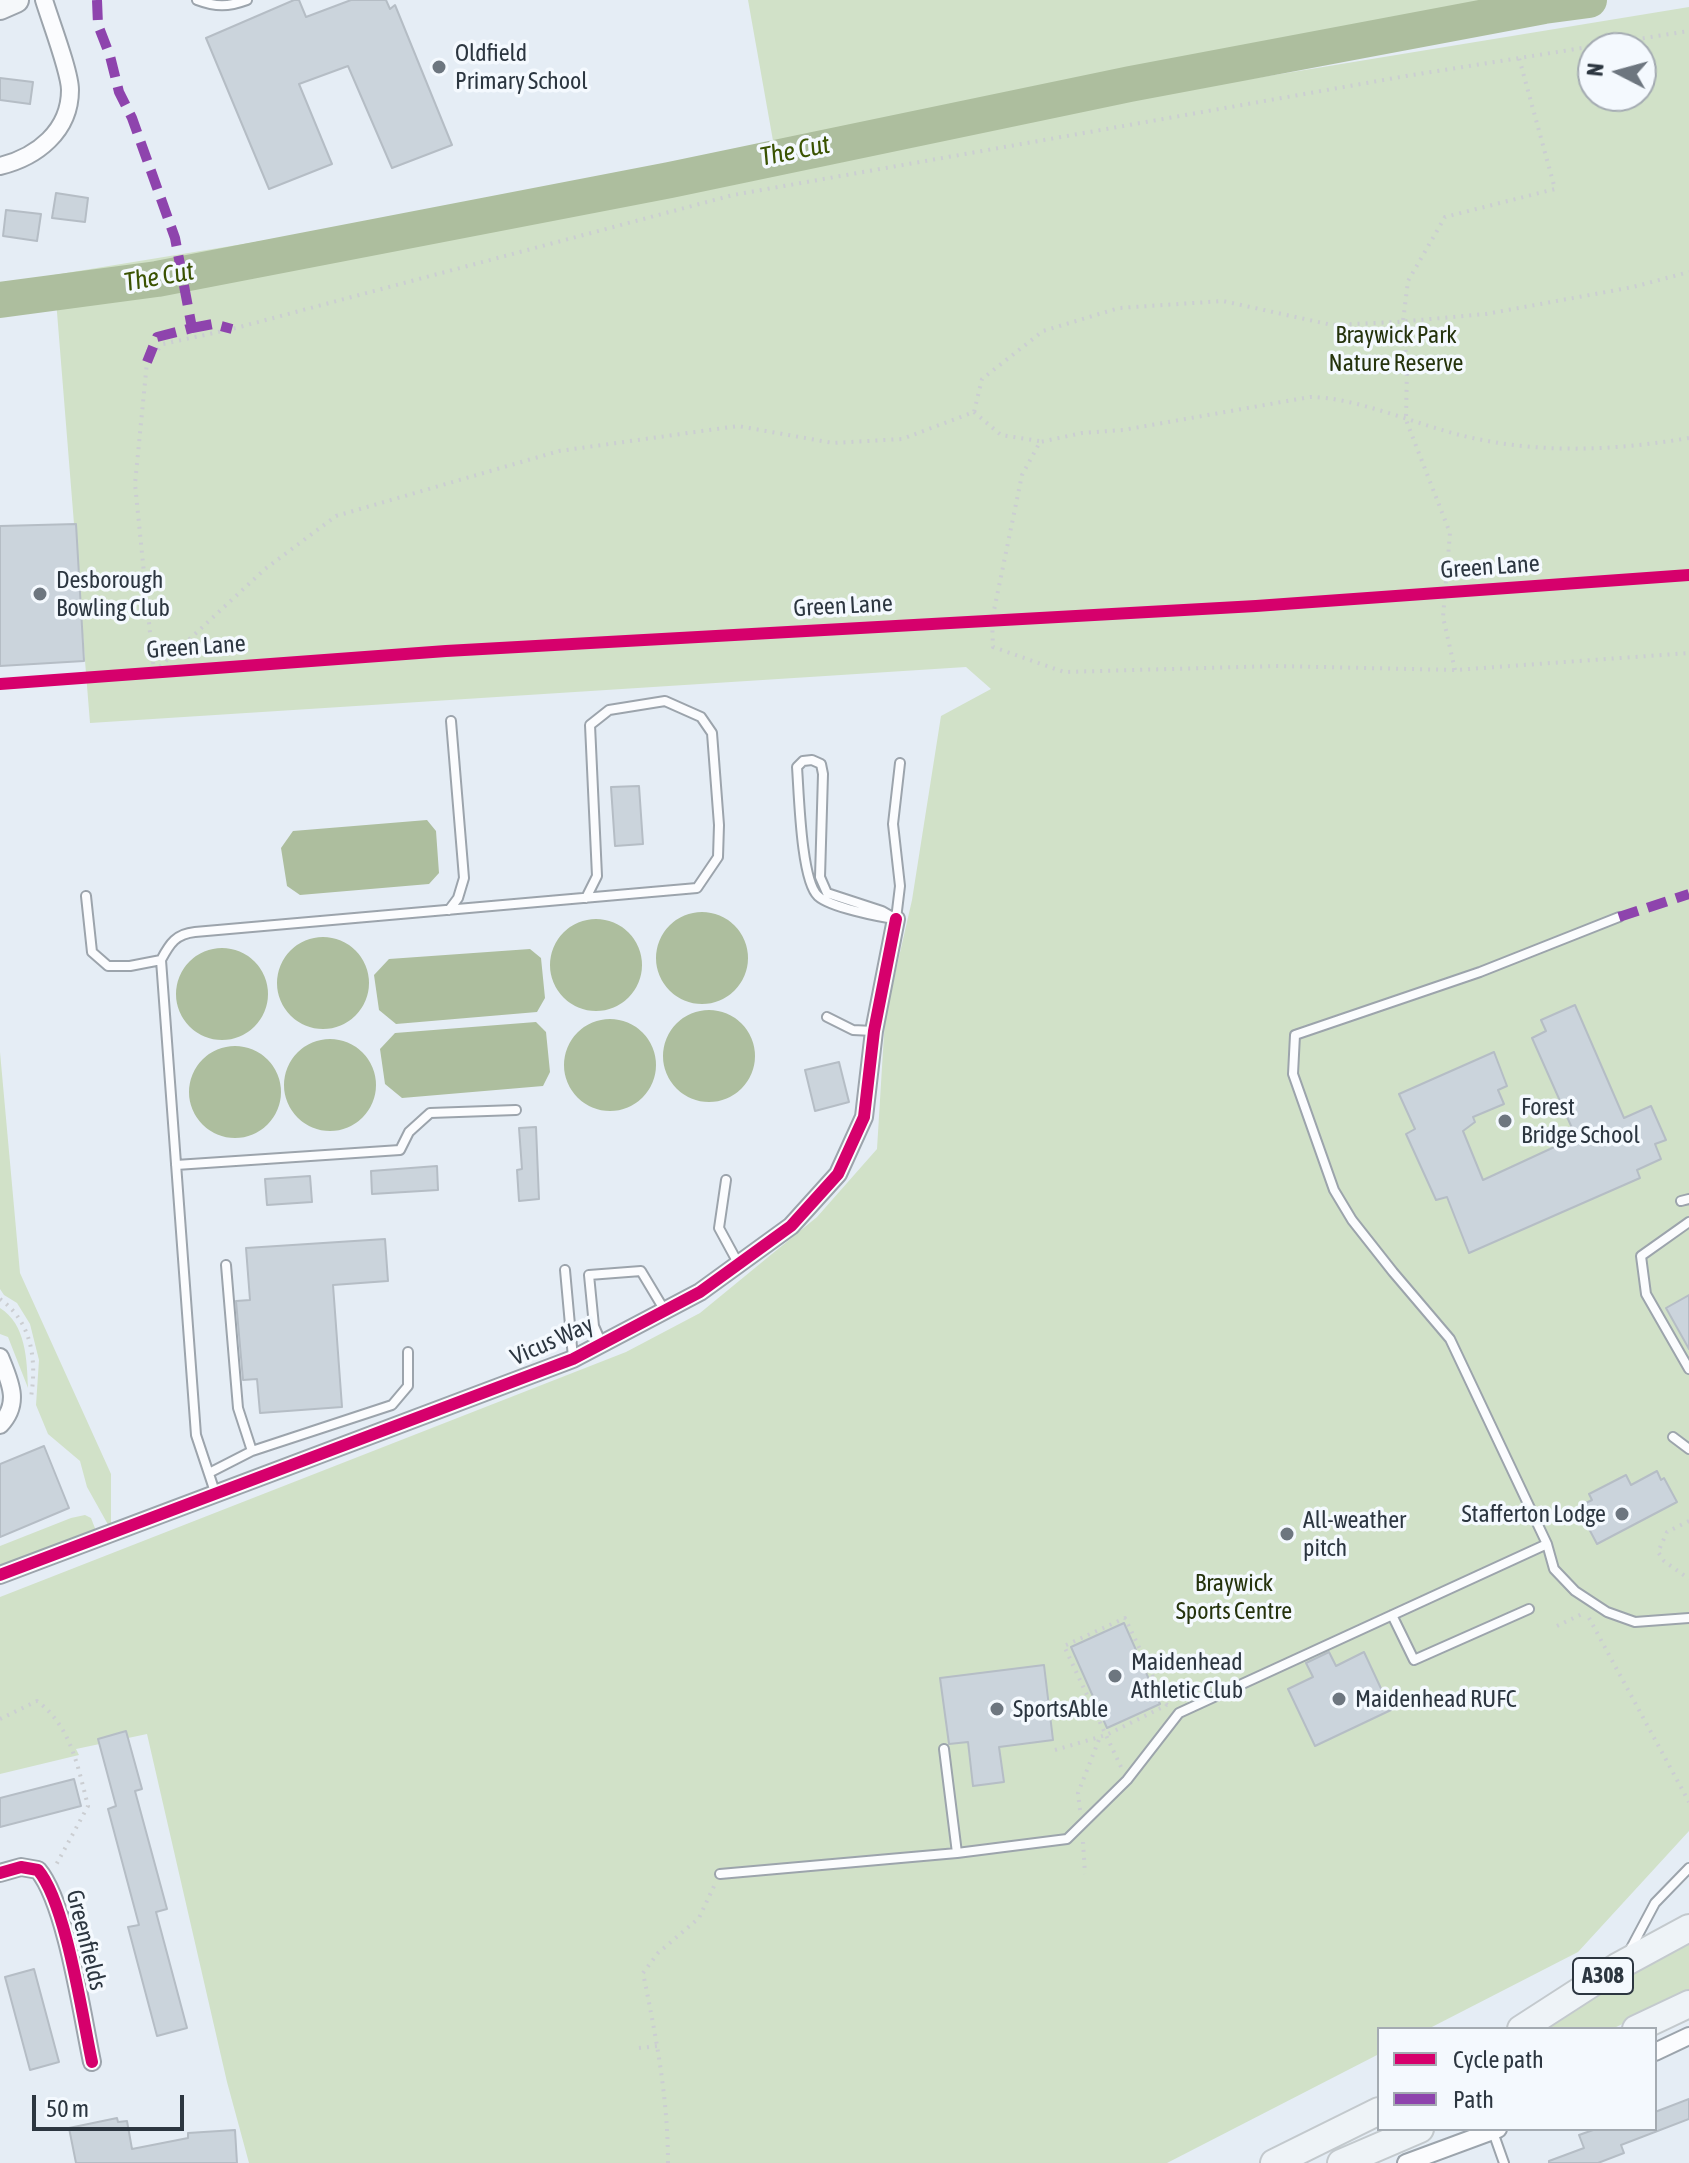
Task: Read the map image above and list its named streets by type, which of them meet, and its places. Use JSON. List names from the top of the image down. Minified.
{"streets":{"main road":["A308"],"street":["Vicus Way","Greenfields"],"cycle path":["Green Lane"]},"water":["The Cut"],"parks":["Braywick Park Nature Reserve","Braywick Sports Centre"],"places":["Oldfield Primary School","Desborough Bowling Club","Forest Bridge School","Stafferton Lodge","All-weather pitch","Maidenhead Athletic Club","Maidenhead RUFC","SportsAble"],"legend":["Cycle path","Path"],"scale_bar":"50 m","north":"left"}
